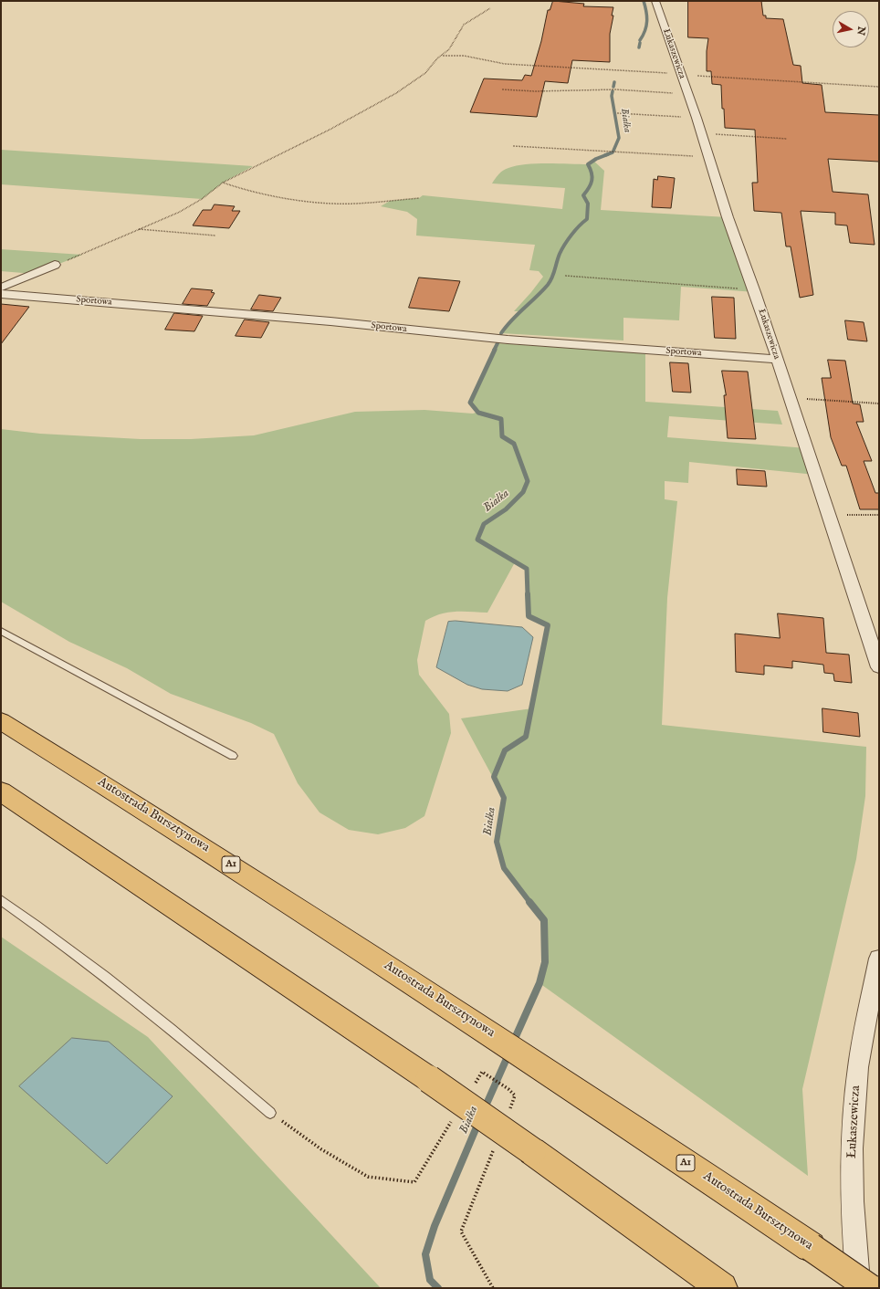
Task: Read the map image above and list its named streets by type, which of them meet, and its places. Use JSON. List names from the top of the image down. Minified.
{"streets":{"highway":["Autostrada Bursztynowa","A1"],"street":["Łukaszewicza","Sportowa"]},"crossings":[["Łukaszewicza","Sportowa"]],"water":["Białka"],"north":"right"}
